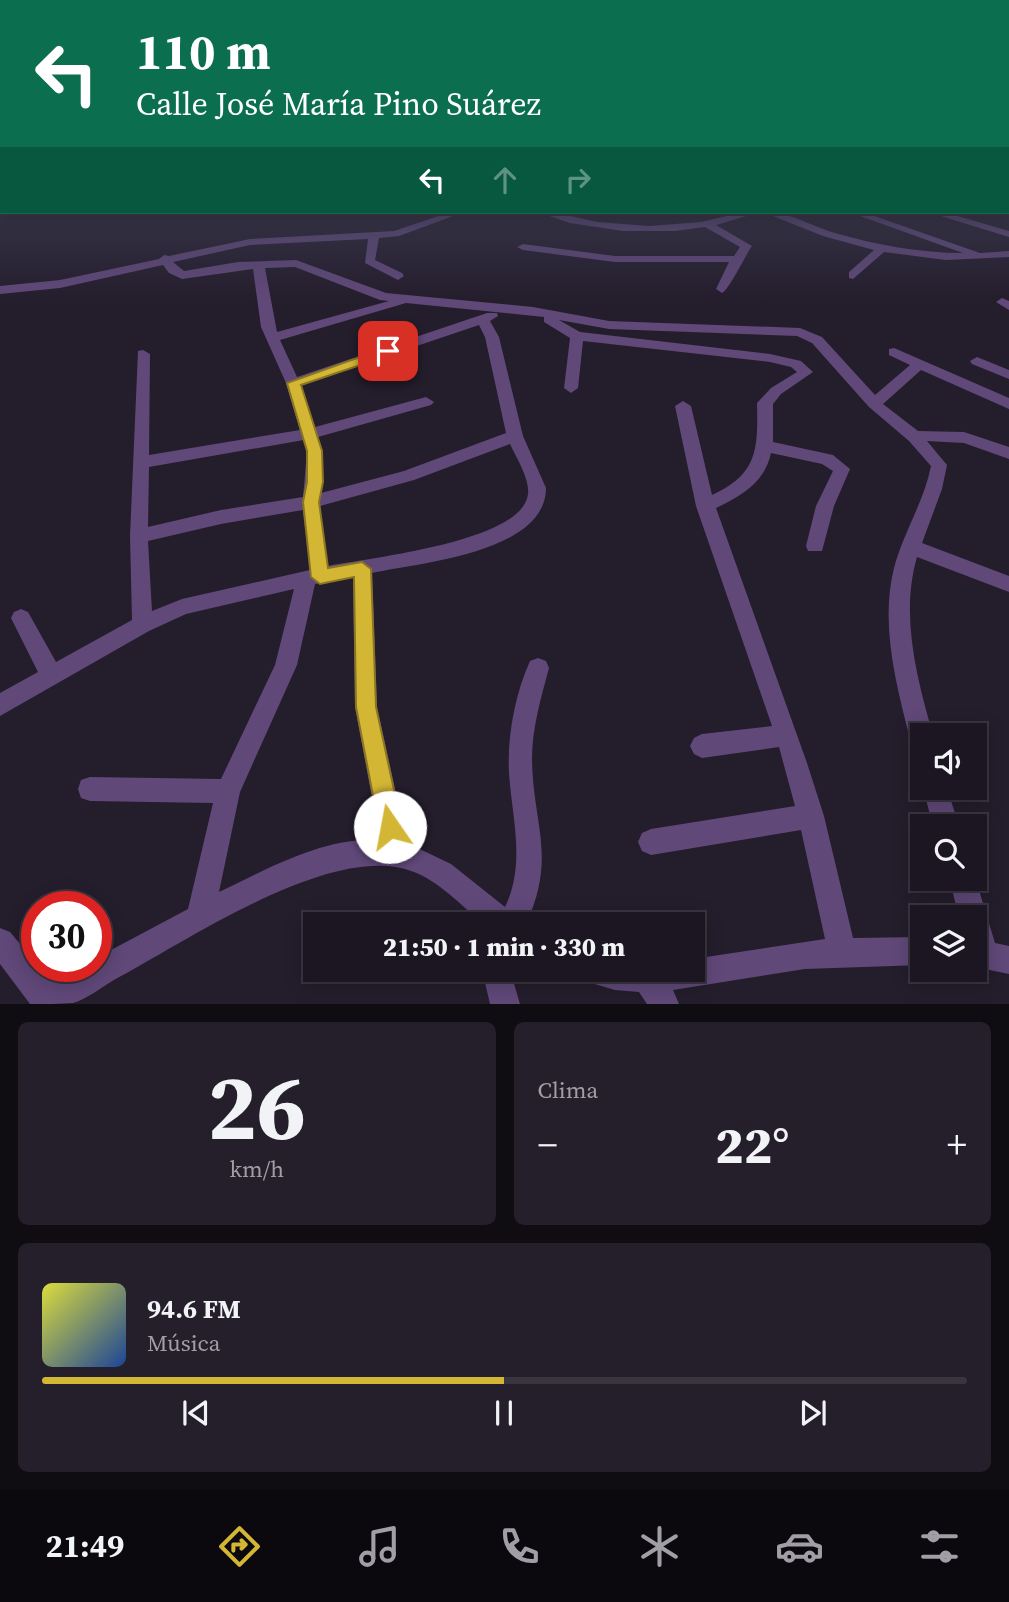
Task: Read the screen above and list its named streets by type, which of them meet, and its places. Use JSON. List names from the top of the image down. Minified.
{"page":{"turn":["110 m","Calle José María Pino Suárez"],"limit":"30","trip":"21:50 · 1 min · 330 m","tile":[["26","km/h"],"Clima"],"heat":["−","22°","+"],"song":["94.6 FM","Música"],"tabs":"21:49"}}
